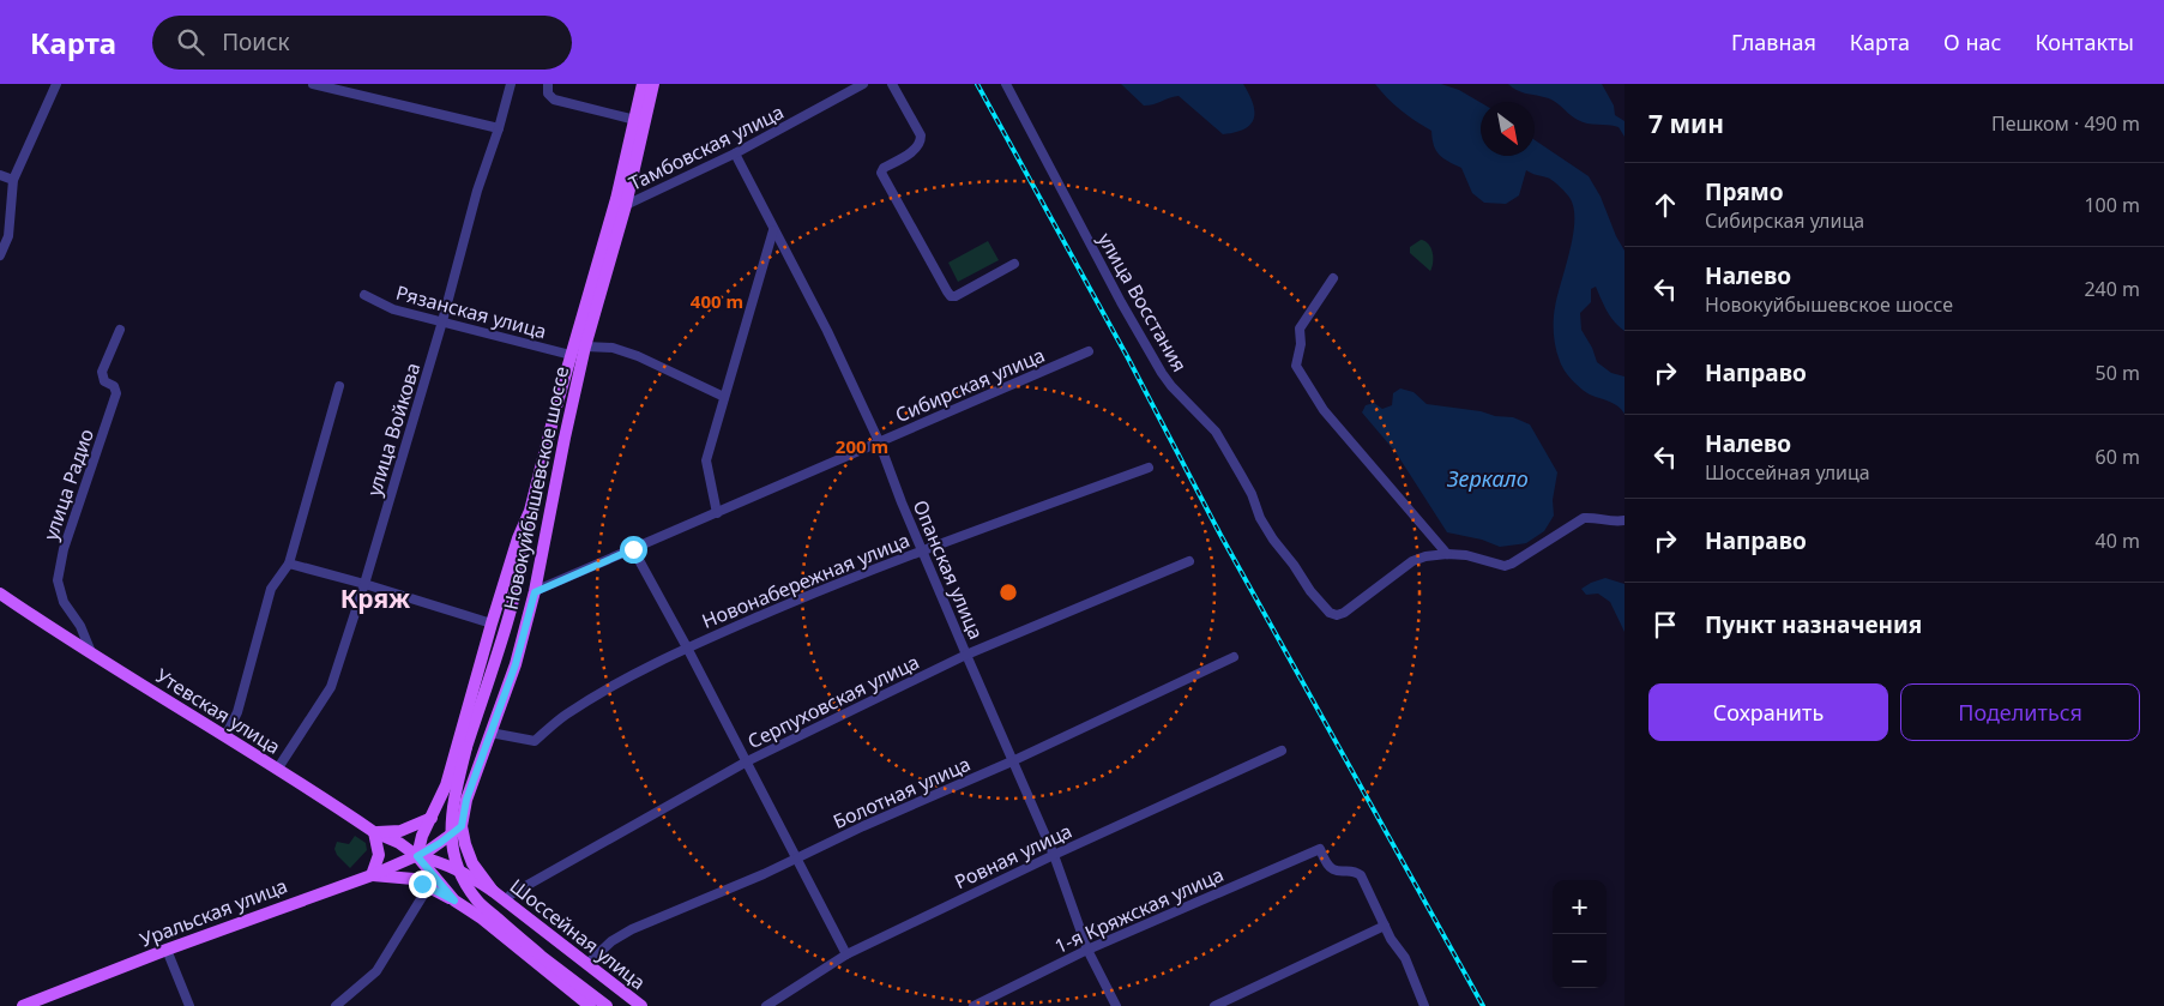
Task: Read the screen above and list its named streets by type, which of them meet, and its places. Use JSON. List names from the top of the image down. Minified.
{"streets":{"main road":["Новокуйбышевское шоссе","Утевская улица","Уральская улица","Шоссейная улица"],"street":["Тамбовская улица","улица Восстания","Рязанская улица","Сибирская улица","улица Войкова","улица Радио","Опанская улица","Новонабережная улица","Серпуховская улица","Болотная улица","Ровная улица","1-я Кряжская улица"]},"crossings":[["Тамбовская улица","Новокуйбышевское шоссе"],["Тамбовская улица","Опанская улица"],["Рязанская улица","улица Войкова"],["Рязанская улица","Новокуйбышевское шоссе"],["Сибирская улица","Новокуйбышевское шоссе"],["Сибирская улица","Опанская улица"],["улица Войкова","Утевская улица"],["улица Радио","Утевская улица"],["Новокуйбышевское шоссе","Новонабережная улица"],["Новокуйбышевское шоссе","Серпуховская улица"],["Новокуйбышевское шоссе","Утевская улица"],["Новокуйбышевское шоссе","Уральская улица"],["Новокуйбышевское шоссе","Шоссейная улица"],["Опанская улица","Новонабережная улица"],["Опанская улица","Серпуховская улица"],["Опанская улица","Болотная улица"],["Опанская улица","Ровная улица"],["Опанская улица","1-я Кряжская улица"],["Серпуховская улица","Шоссейная улица"],["Утевская улица","Уральская улица"],["Болотная улица","Шоссейная улица"]],"districts":["Кряж"],"water":["Зеркало"],"north":"bottom right","page":{"header":"Карта","search":"Поиск","nav":["Главная","Карта","О нас","Контакты"],"heading":["7 мин","Пешком · 490 m"],"list":[["Прямо","Сибирская улица","100 m"],["Налево","Новокуйбышевское шоссе","240 m"],["Направо","50 m"],["Налево","Шоссейная улица","60 m"],["Направо","40 m"],"Пункт назначения"],"buttons":["Сохранить","Поделиться"],"map_buttons":["+","−"]},"rings":["400 m","200 m"]}
